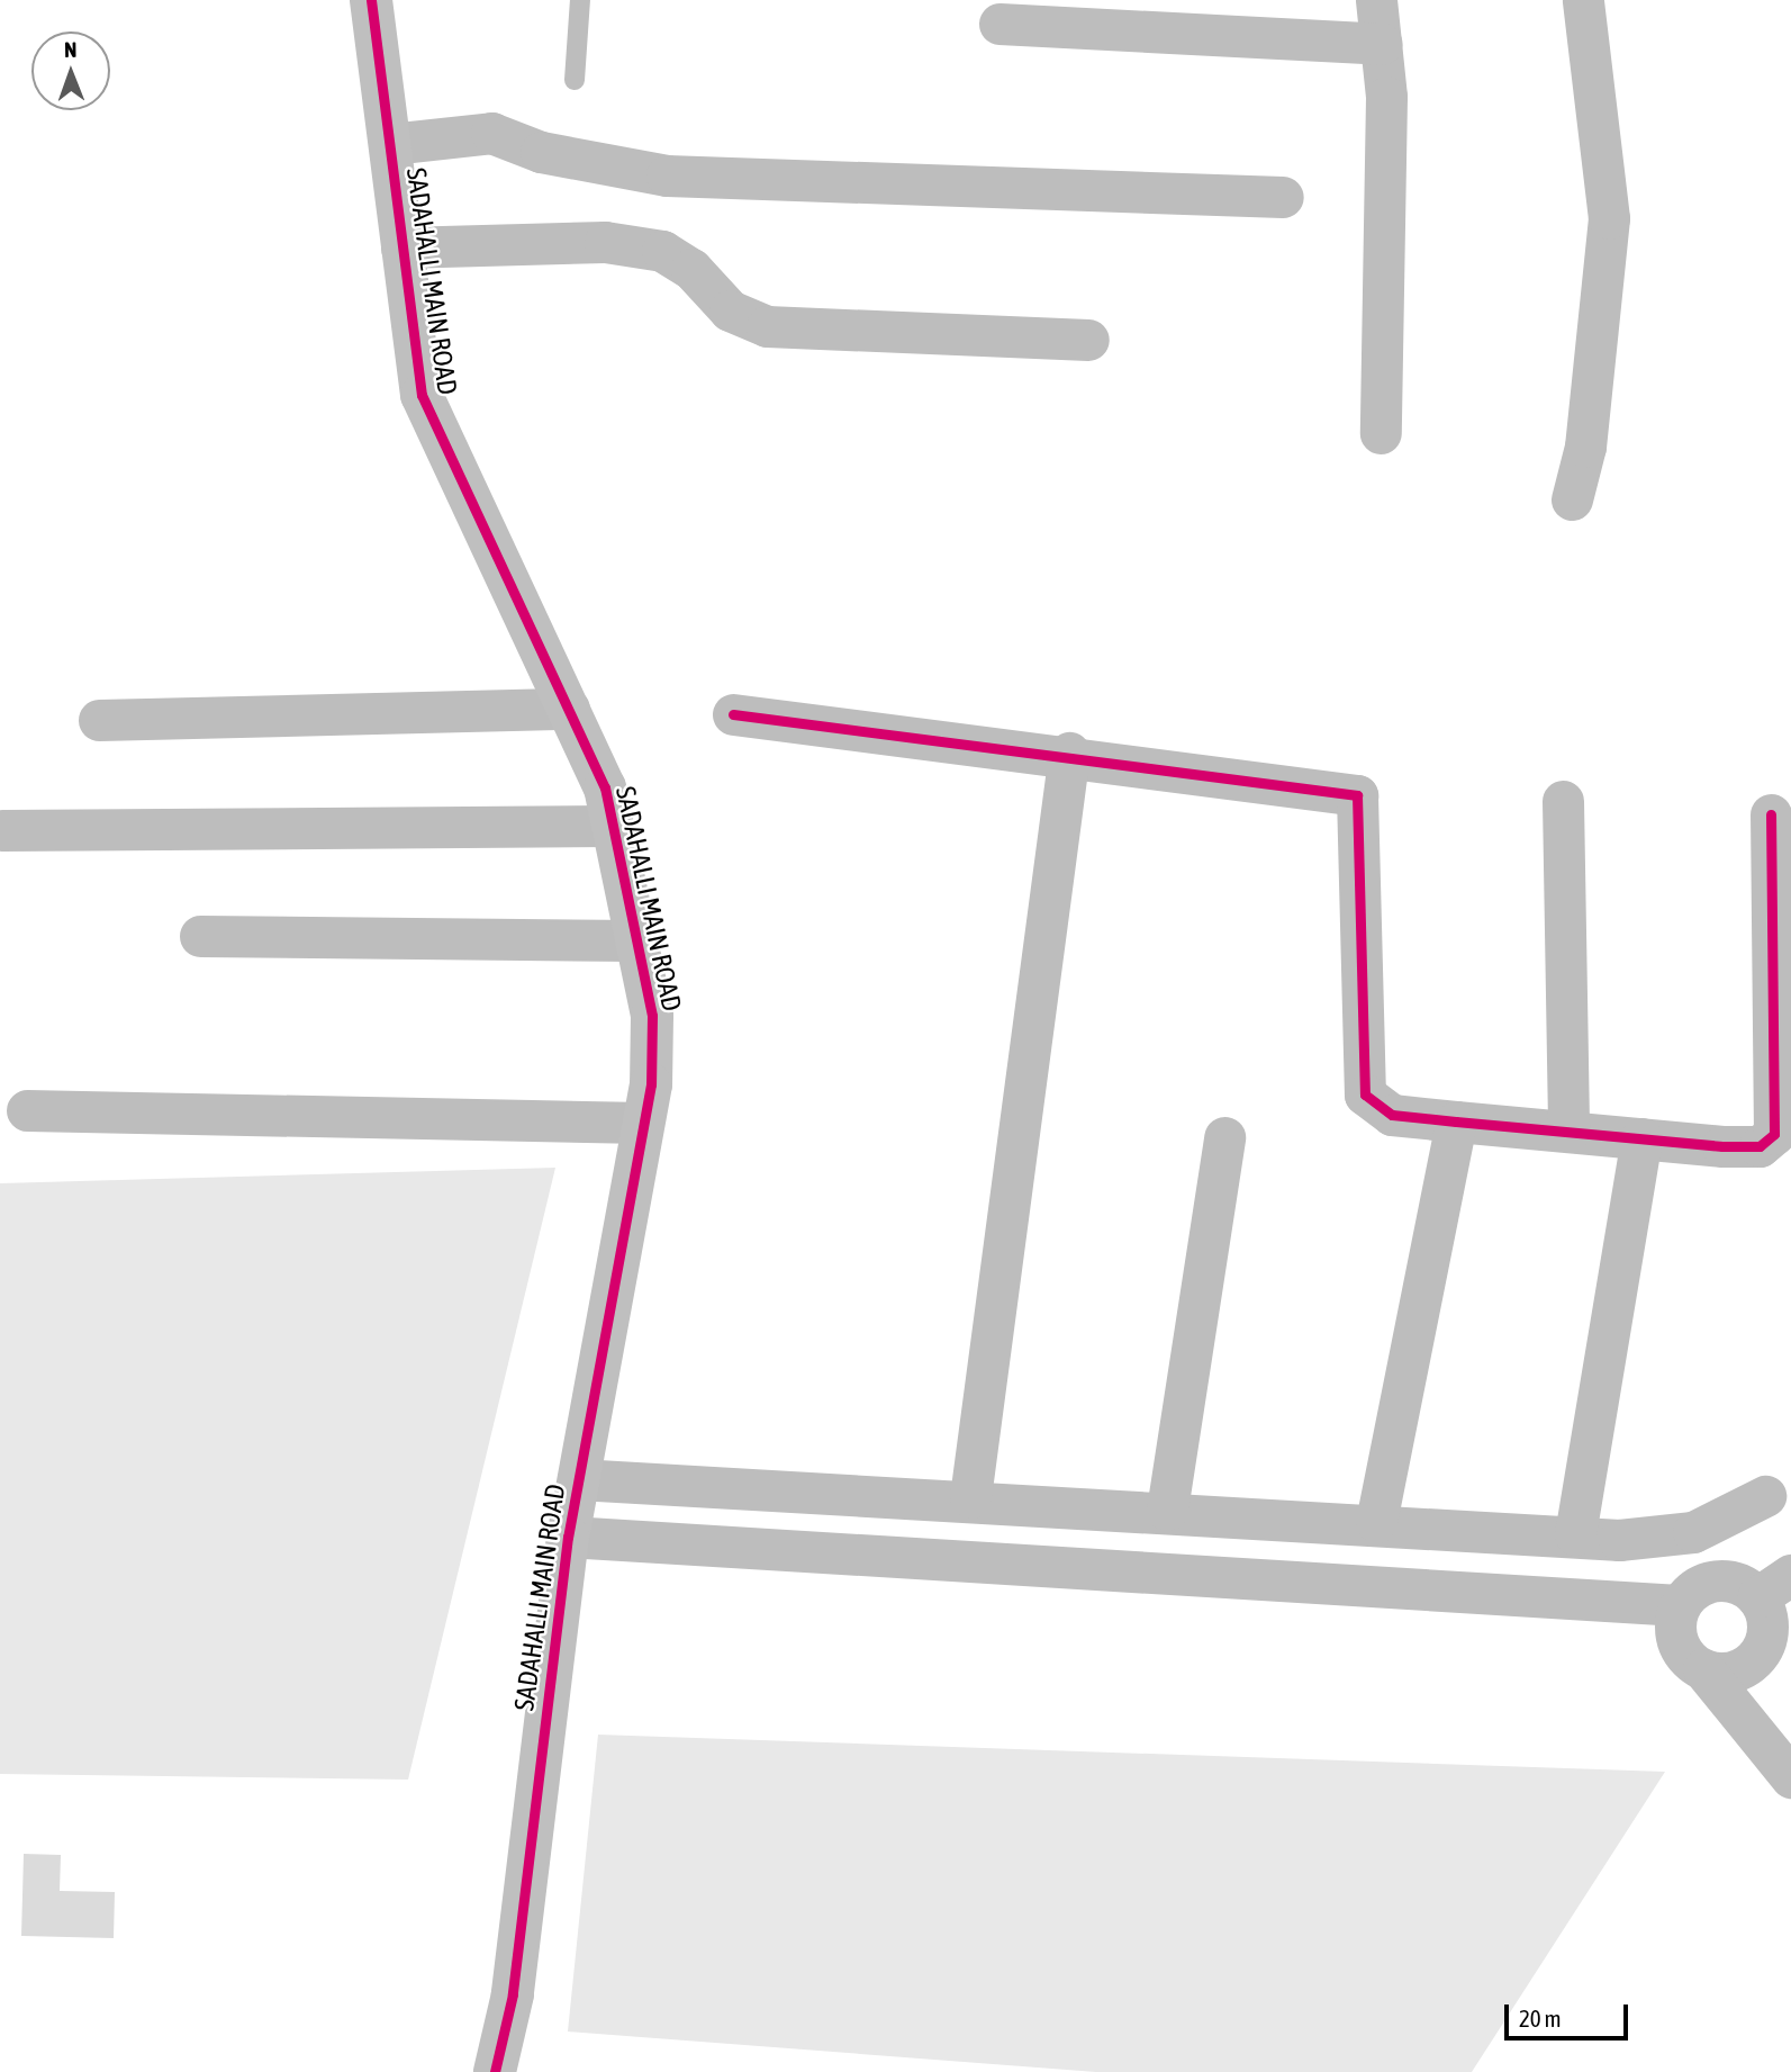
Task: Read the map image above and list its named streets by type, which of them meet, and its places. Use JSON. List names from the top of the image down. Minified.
{"streets":{"street":["SADAHALLI MAIN ROAD"]},"scale_bar":"20 m","north":"top"}
